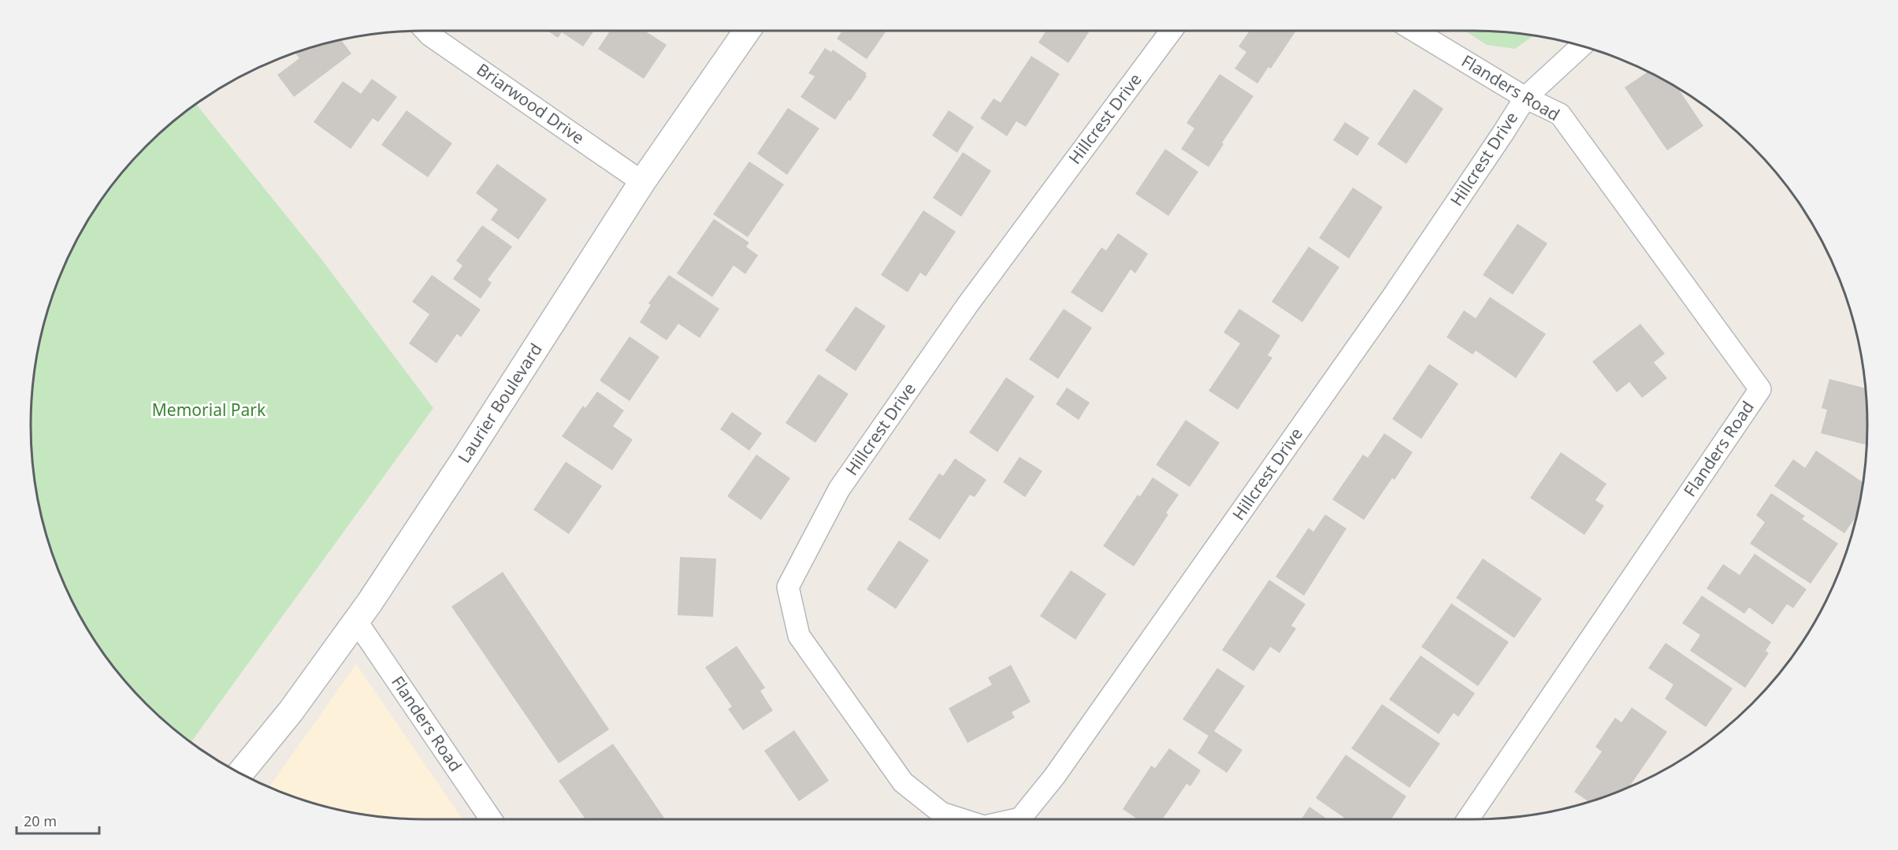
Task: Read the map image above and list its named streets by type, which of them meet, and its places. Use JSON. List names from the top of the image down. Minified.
{"streets":{"street":["Flanders Road","Briarwood Drive","Hillcrest Drive","Laurier Boulevard"]},"crossings":[["Flanders Road","Hillcrest Drive"],["Flanders Road","Laurier Boulevard"],["Briarwood Drive","Laurier Boulevard"]],"parks":["Memorial Park"],"scale_bar":"20 m"}
